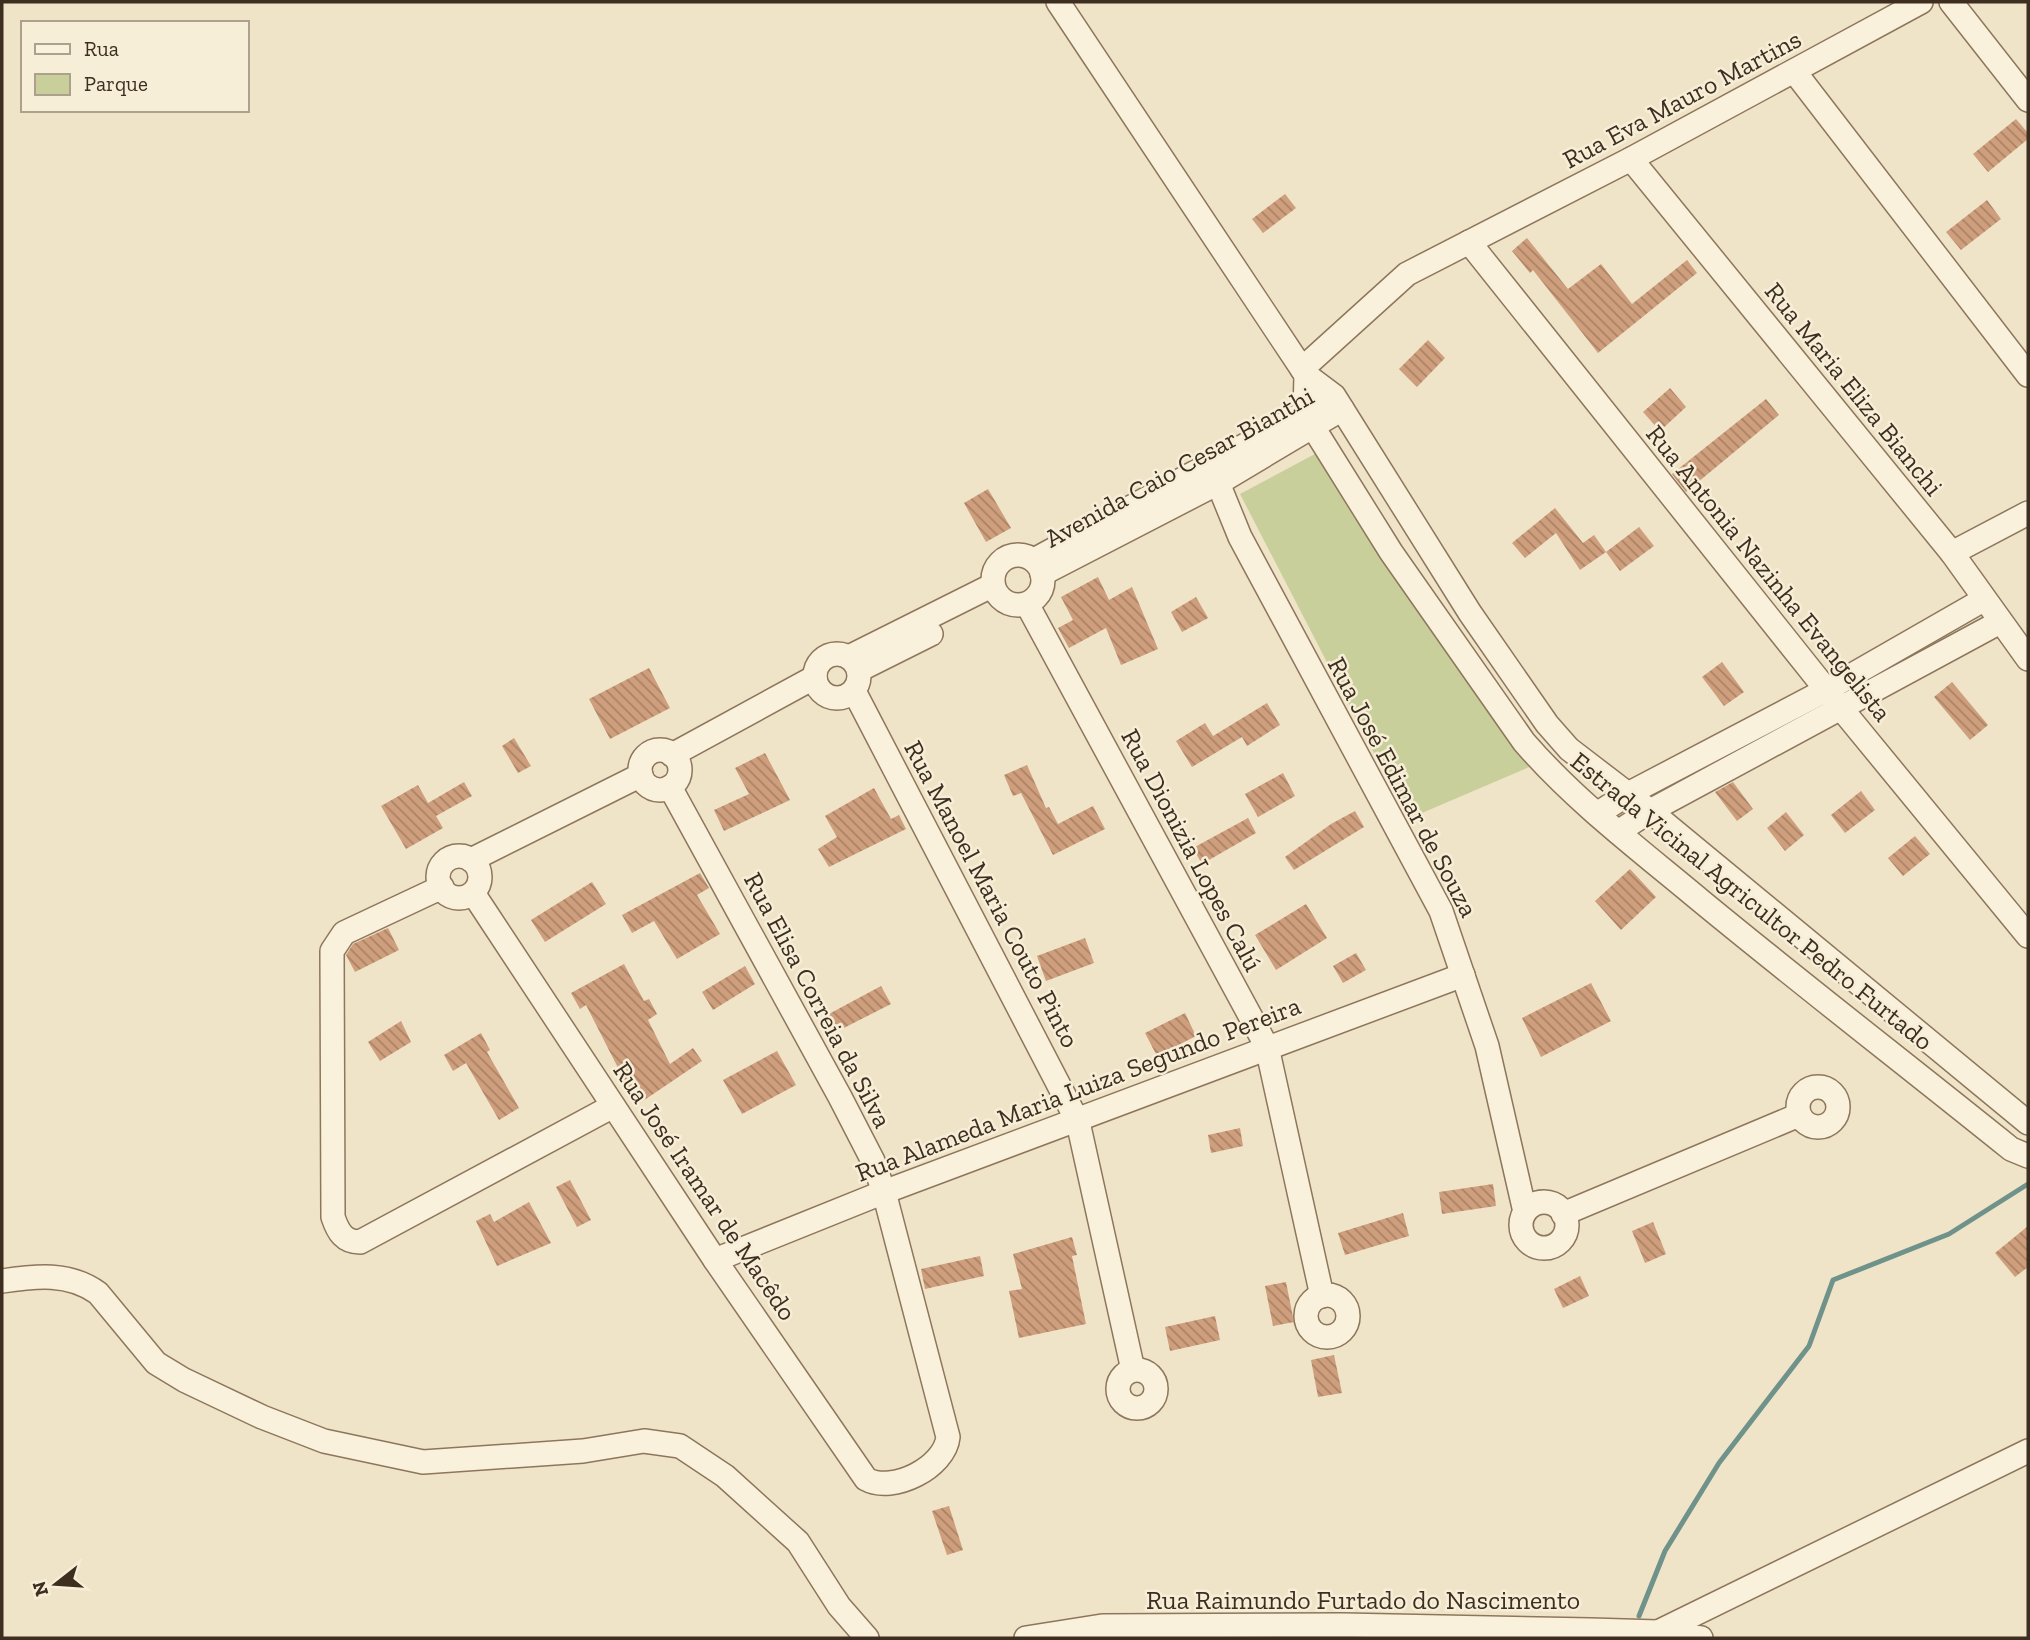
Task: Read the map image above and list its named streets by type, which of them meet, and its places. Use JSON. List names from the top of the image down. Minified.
{"streets":{"street":["Rua Eva Mauro Martins","Rua Maria Eliza Bianchi","Avenida Caio Cesar Bianthi","Rua Antonia Nazinha Evangelista","Rua José Edimar de Souza","Rua Dionizia Lopes Calú","Rua Manoel Maria Couto Pinto","Estrada Vicinal Agricultor Pedro Furtado","Rua Elisa Correia da Silva","Rua Alameda Maria Luiza Segundo Pereira","Rua José Iramar de Macêdo","Rua Raimundo Furtado do Nascimento"]},"crossings":[["Rua Eva Mauro Martins","Rua Maria Eliza Bianchi"],["Rua Eva Mauro Martins","Rua Antonia Nazinha Evangelista"],["Rua Eva Mauro Martins","Estrada Vicinal Agricultor Pedro Furtado"],["Avenida Caio Cesar Bianthi","Rua José Edimar de Souza"],["Avenida Caio Cesar Bianthi","Rua Dionizia Lopes Calú"],["Avenida Caio Cesar Bianthi","Estrada Vicinal Agricultor Pedro Furtado"],["Rua José Edimar de Souza","Rua Alameda Maria Luiza Segundo Pereira"],["Rua Dionizia Lopes Calú","Rua Alameda Maria Luiza Segundo Pereira"],["Rua Manoel Maria Couto Pinto","Rua Alameda Maria Luiza Segundo Pereira"],["Rua Elisa Correia da Silva","Rua Alameda Maria Luiza Segundo Pereira"],["Rua Elisa Correia da Silva","Rua José Iramar de Macêdo"],["Rua Alameda Maria Luiza Segundo Pereira","Rua José Iramar de Macêdo"]],"legend":["Rua","Parque"],"north":"left"}
